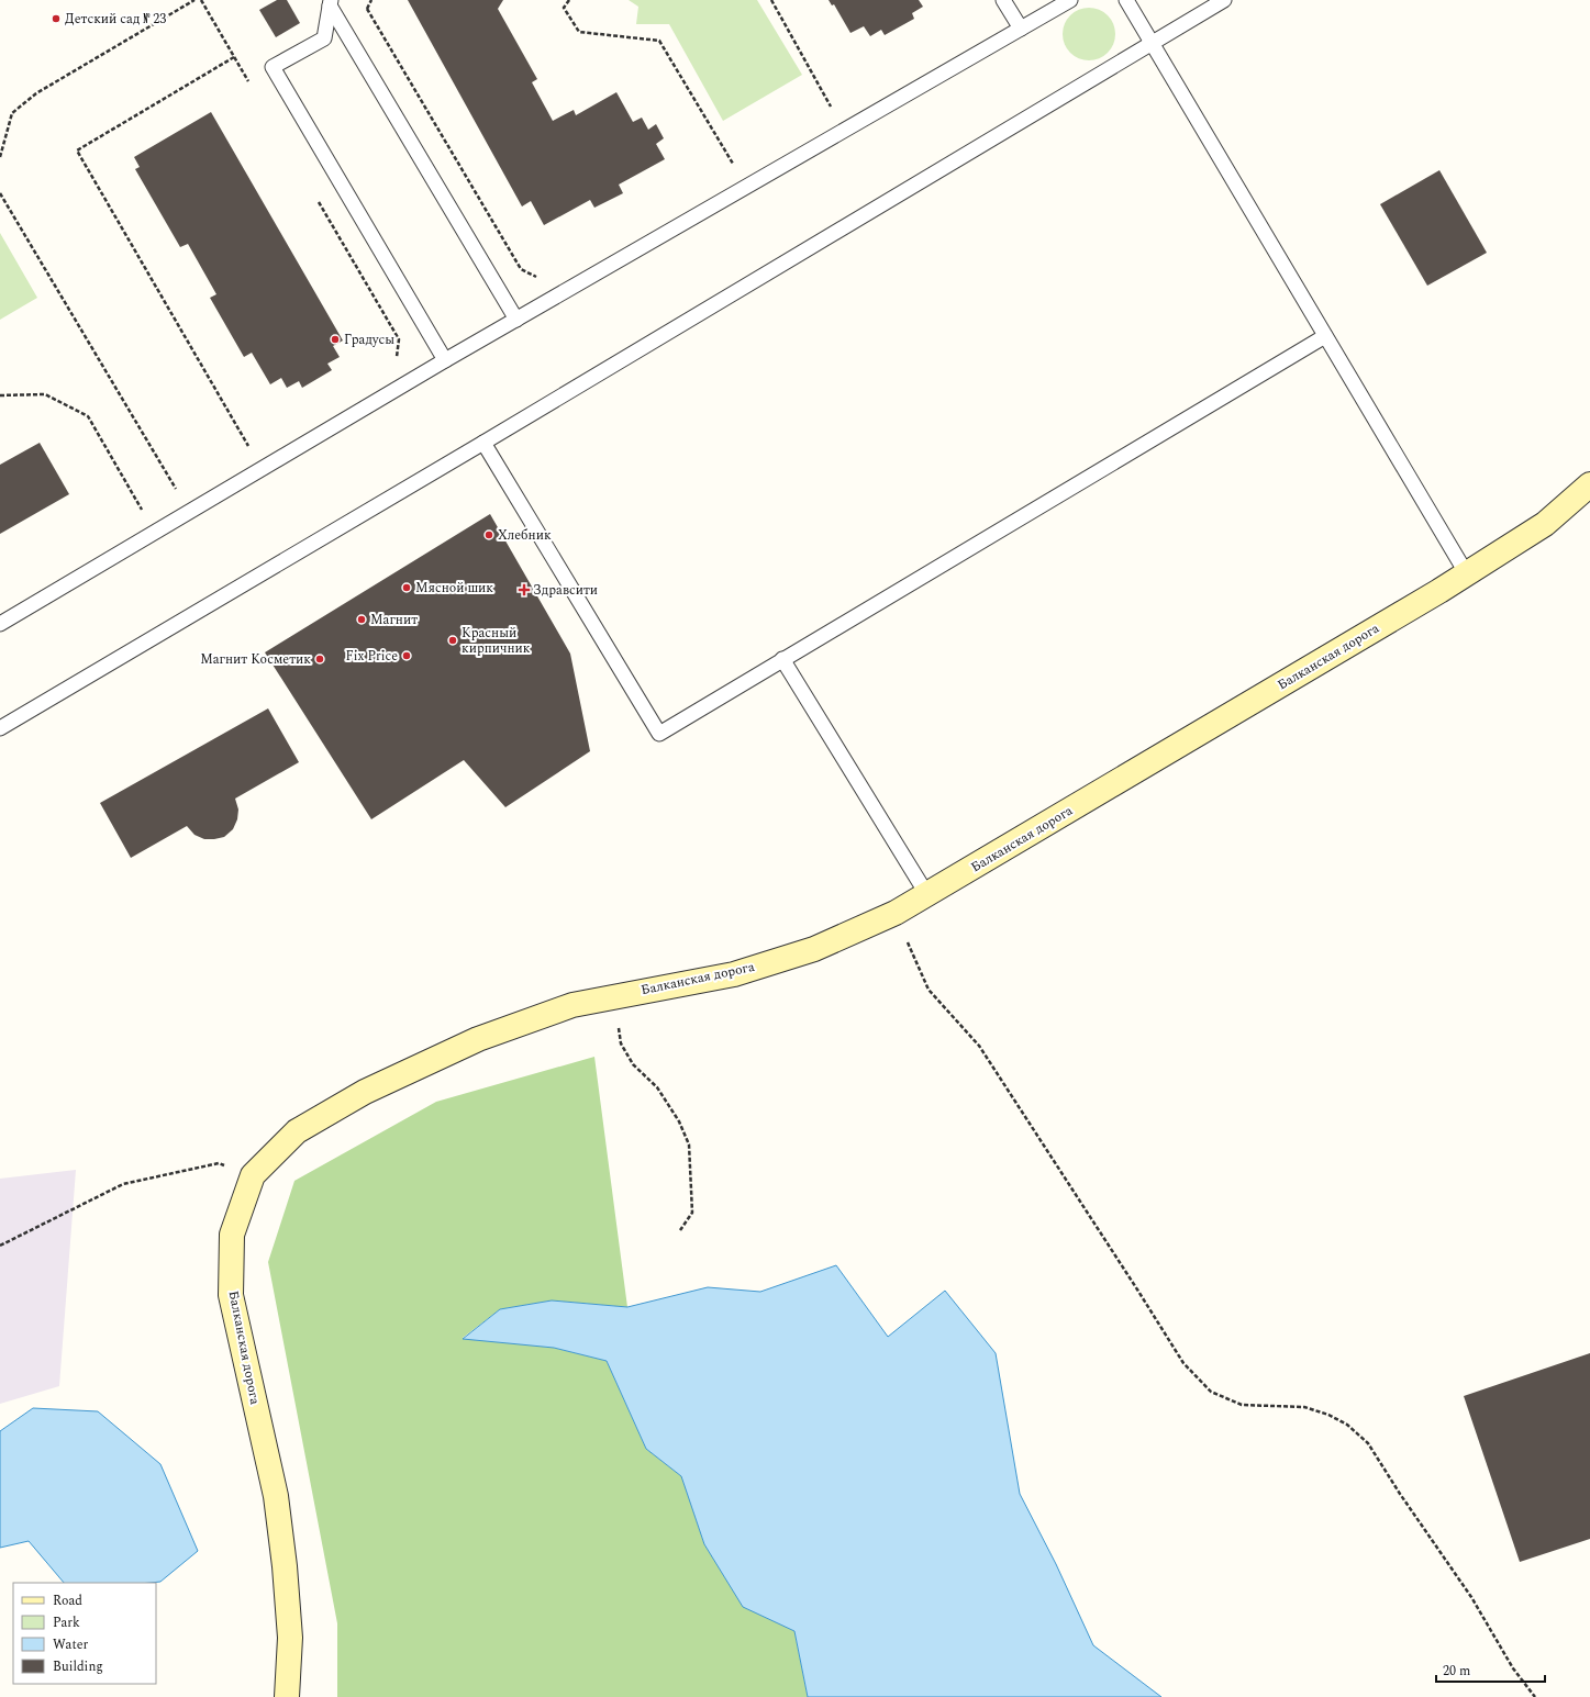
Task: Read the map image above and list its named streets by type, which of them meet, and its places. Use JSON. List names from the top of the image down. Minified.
{"streets":{"street":["Балканская дорога"]},"places":{"other":["Детский сад № 23","Градусы","Хлебник","Мясной шик","Магнит","Красный кирпичник","Fix Price","Магнит Косметик"],"health":["Здравсити"]},"legend":["Road","Park","Water","Building"],"scale_bar":"20 m"}
